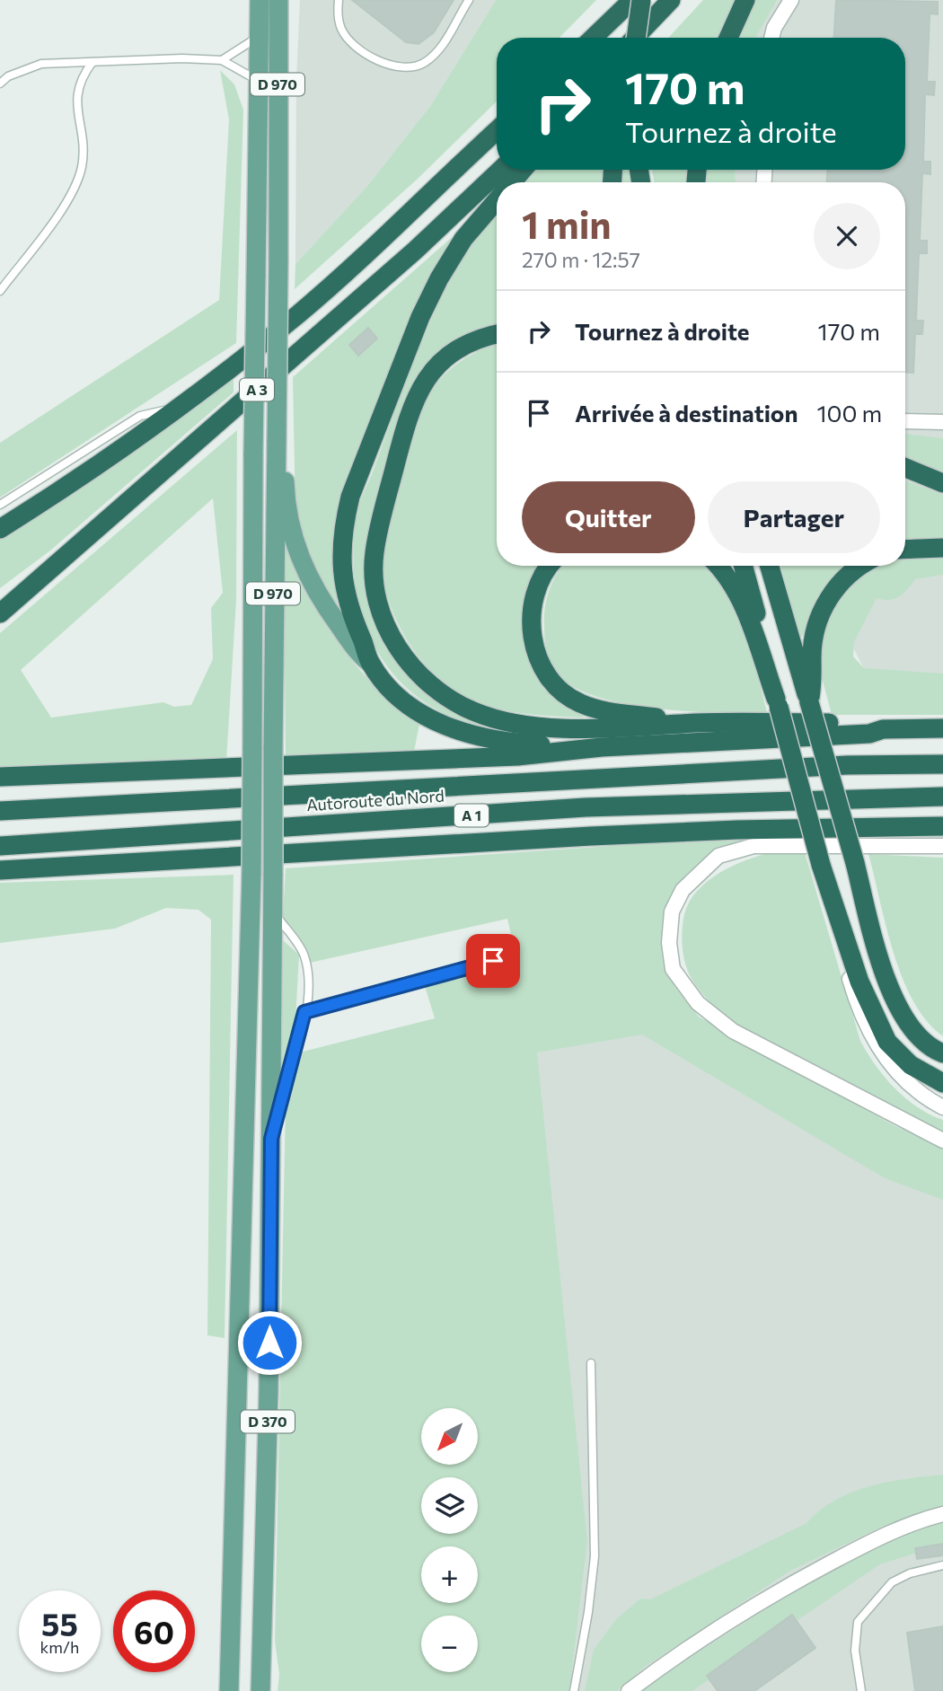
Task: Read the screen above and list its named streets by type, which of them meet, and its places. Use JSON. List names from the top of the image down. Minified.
{"streets":{"highway":["A 3","Autoroute du Nord","A 1"],"main road":["D 970","D 370"]},"crossings":[["D 970","D 370"]],"north":"bottom left","page":{"turn":["170 m","Tournez à droite"],"heading":["1 min","270 m · 12:57"],"list":[{"name":"Tournez à droite","value":"170 m"},{"name":"Arrivée à destination","value":"100 m"}],"buttons":["Quitter","Partager"],"map_buttons":["+","−"],"speed":"55 km/h","limit":"60"}}
